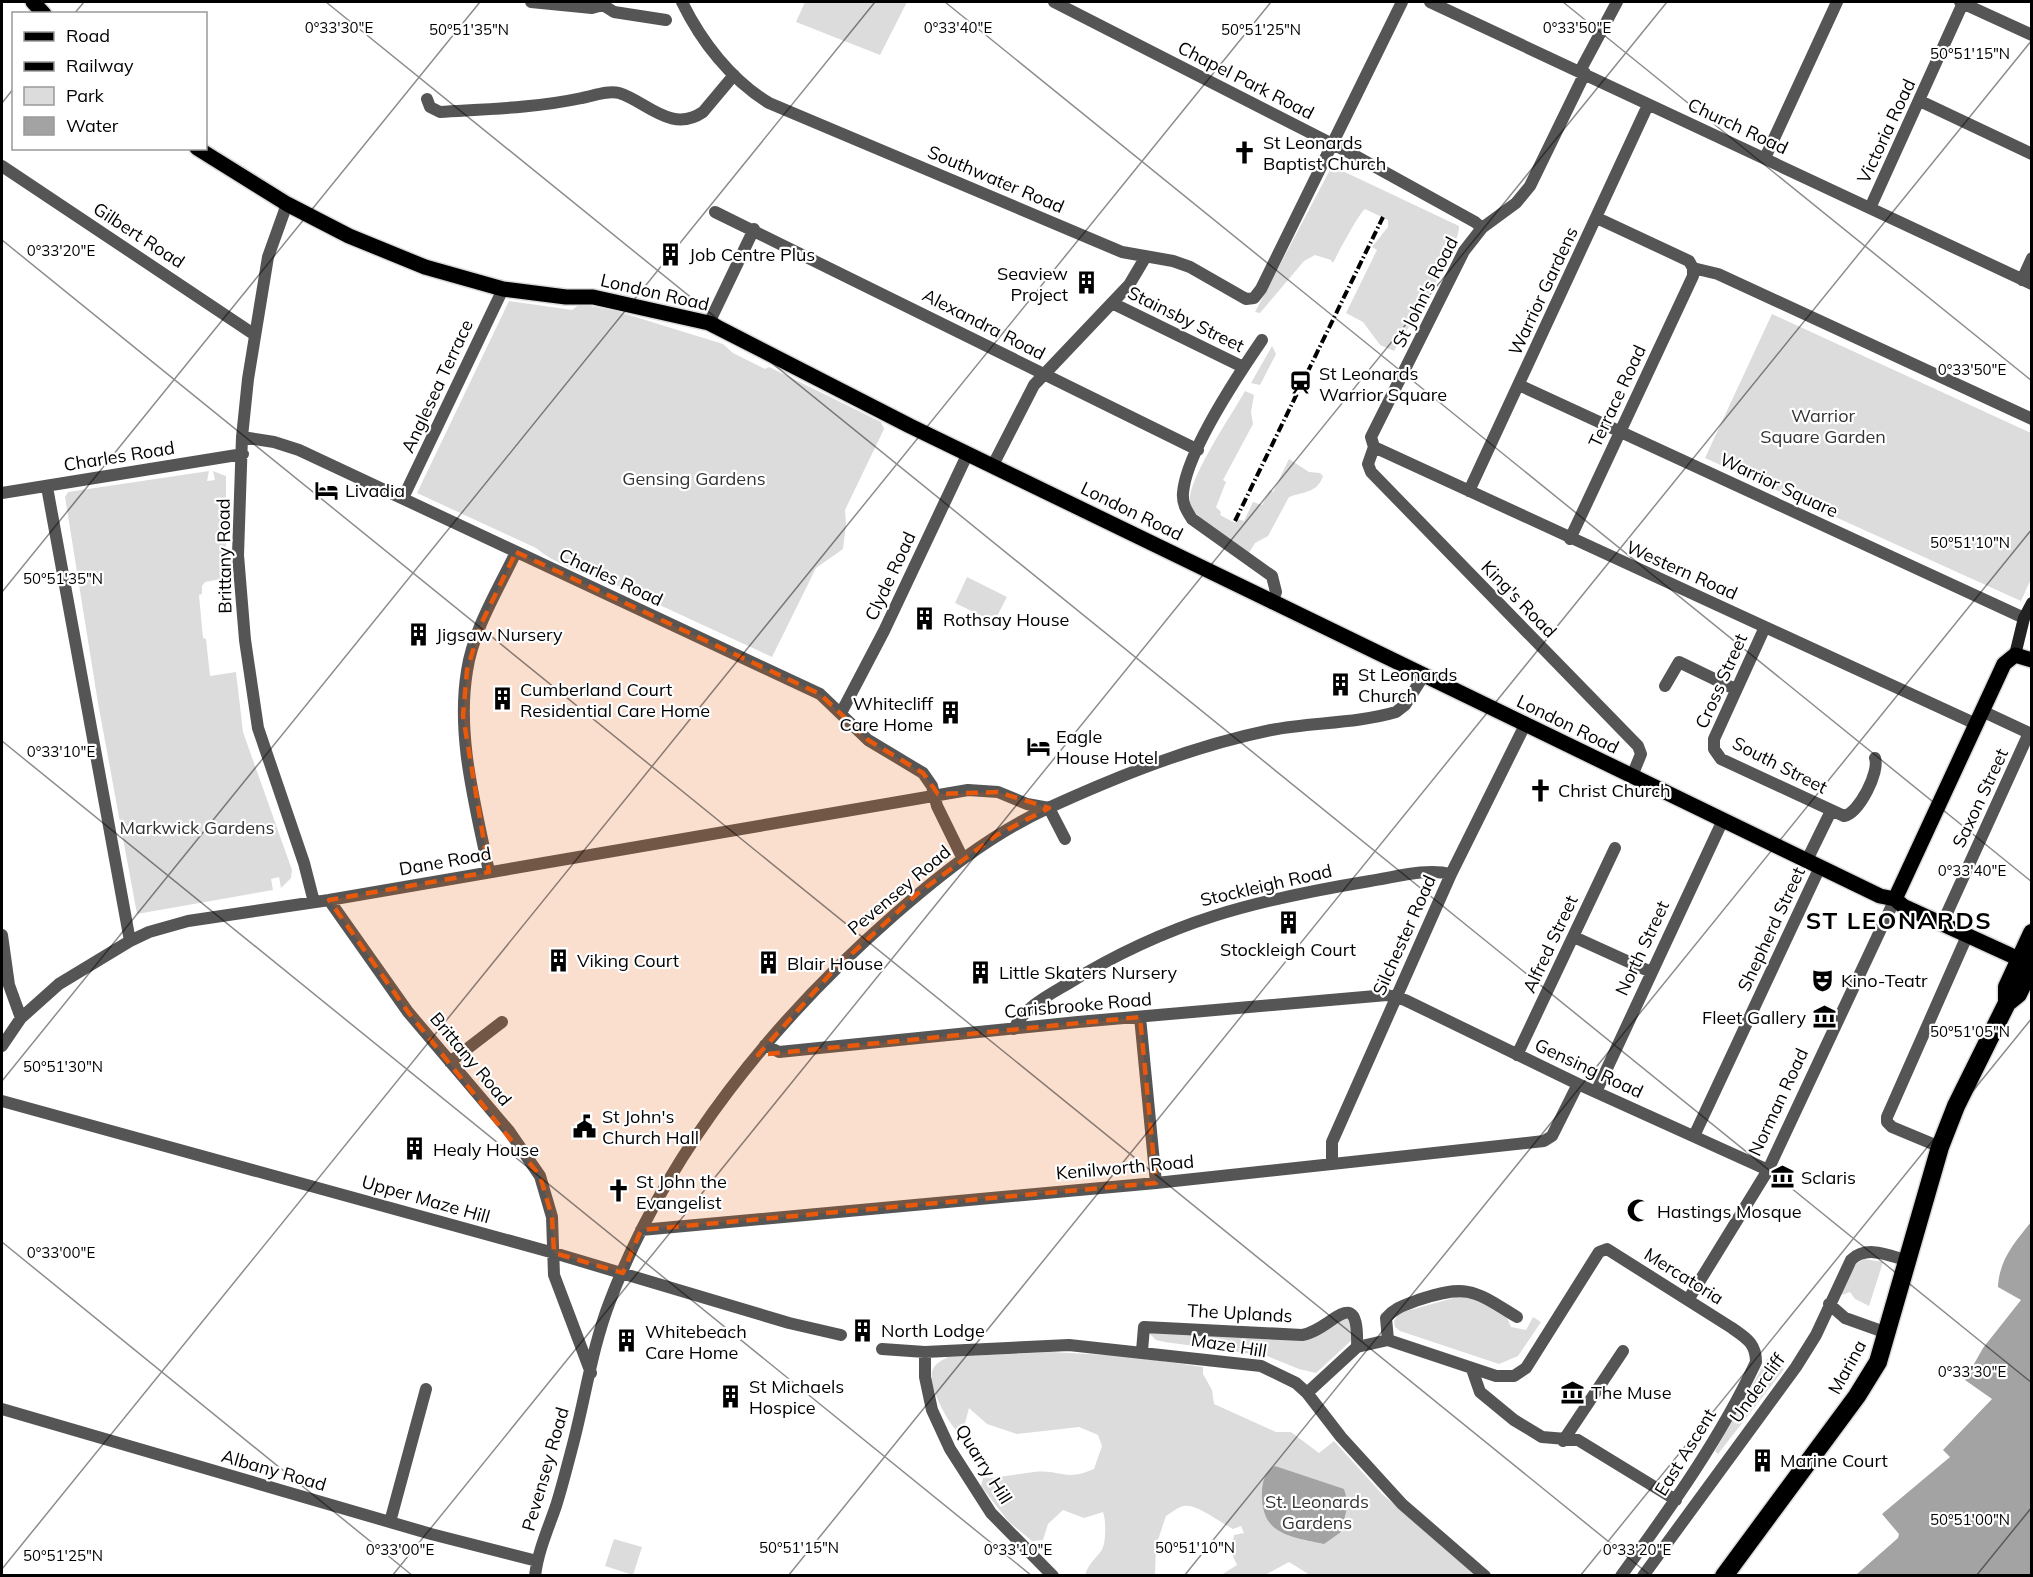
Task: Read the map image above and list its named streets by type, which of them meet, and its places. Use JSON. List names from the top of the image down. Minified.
{"streets":{"highway":["Marina"],"main road":["London Road","Norman Road"],"street":["Chapel Park Road","Church Road","Victoria Road","Southwater Road","Gilbert Road","Warrior Gardens","St John's Road","Stainsby Street","Alexandra Road","Anglesea Terrace","Terrace Road","Charles Road","Warrior Square","Brittany Road","Western Road","Clyde Road","King's Road","Cross Street","South Street","Saxon Street","Dane Road","Stockleigh Road","Pevensey Road","Shepherd Street","Silchester Road","Alfred Street","North Street","Carisbrooke Road","Gensing Road","Kenilworth Road","Upper Maze Hill","Mercatoria","The Uplands","Maze Hill","Undercliff","East Ascent","Quarry Hill","Albany Road"]},"crossings":[["Chapel Park Road","Southwater Road"],["Chapel Park Road","St John's Road"],["Church Road","Victoria Road"],["Church Road","Warrior Gardens"],["Church Road","St John's Road"],["Gilbert Road","Brittany Road"],["Warrior Gardens","Warrior Square"],["Warrior Gardens","Western Road"],["London Road","Anglesea Terrace"],["London Road","Brittany Road"],["London Road","Clyde Road"],["London Road","King's Road"],["London Road","South Street"],["London Road","Saxon Street"],["London Road","Pevensey Road"],["London Road","Shepherd Street"],["London Road","Silchester Road"],["London Road","North Street"],["London Road","Norman Road"],["London Road","Marina"],["St John's Road","Western Road"],["St John's Road","King's Road"],["Anglesea Terrace","Charles Road"],["Terrace Road","Warrior Square"],["Terrace Road","Western Road"],["Charles Road","Brittany Road"],["Charles Road","Clyde Road"],["Charles Road","Dane Road"],["Charles Road","Pevensey Road"],["Brittany Road","Dane Road"],["Brittany Road","Upper Maze Hill"],["Western Road","King's Road"],["Western Road","Cross Street"],["Western Road","Saxon Street"],["Western Road","Norman Road"],["Cross Street","South Street"],["South Street","Shepherd Street"],["Saxon Street","Norman Road"],["Stockleigh Road","Silchester Road"],["Stockleigh Road","Carisbrooke Road"],["Pevensey Road","Carisbrooke Road"],["Pevensey Road","Kenilworth Road"],["Pevensey Road","Upper Maze Hill"],["Pevensey Road","Albany Road"],["Shepherd Street","Gensing Road"],["Silchester Road","Carisbrooke Road"],["Silchester Road","Gensing Road"],["Silchester Road","Kenilworth Road"],["Alfred Street","Gensing Road"],["North Street","Gensing Road"],["Carisbrooke Road","Gensing Road"],["Gensing Road","Norman Road"],["Gensing Road","Kenilworth Road"],["Norman Road","Mercatoria"],["Mercatoria","East Ascent"],["The Uplands","Maze Hill"],["Maze Hill","Quarry Hill"],["Marina","Undercliff"]],"districts":["ST LEONARDS"],"parks":["Warrior Square Garden","Gensing Gardens","Markwick Gardens","St. Leonards Gardens"],"places":{"church":["St Leonards Baptist Church","Christ Church","St John the Evangelist"],"building":["Job Centre Plus","Seaview Project","Rothsay House","Jigsaw Nursery","St Leonards Church","Cumberland Court Residential Care Home","Whitecliff Care Home","Stockleigh Court","Viking Court","Blair House","Little Skaters Nursery","Healy House","North Lodge","Whitebeach Care Home","St Michaels Hospice","Marine Court"],"station":["St Leonards Warrior Square"],"hotel":["Livadia","Eagle House Hotel"],"theatre":["Kino-Teatr"],"museum":["Fleet Gallery","Sclaris","The Muse"],"public building":["St John's Church Hall"],"mosque":["Hastings Mosque"]},"legend":["Road","Railway","Park","Water"],"coordinates":["0°33'30\"E","0°33'40\"E","0°33'50\"E","50°51'35\"N","50°51'25\"N","50°51'15\"N","0°33'20\"E","50°51'10\"N","0°33'10\"E","50°51'05\"N","50°51'30\"N","0°33'00\"E","50°51'00\"N"]}
